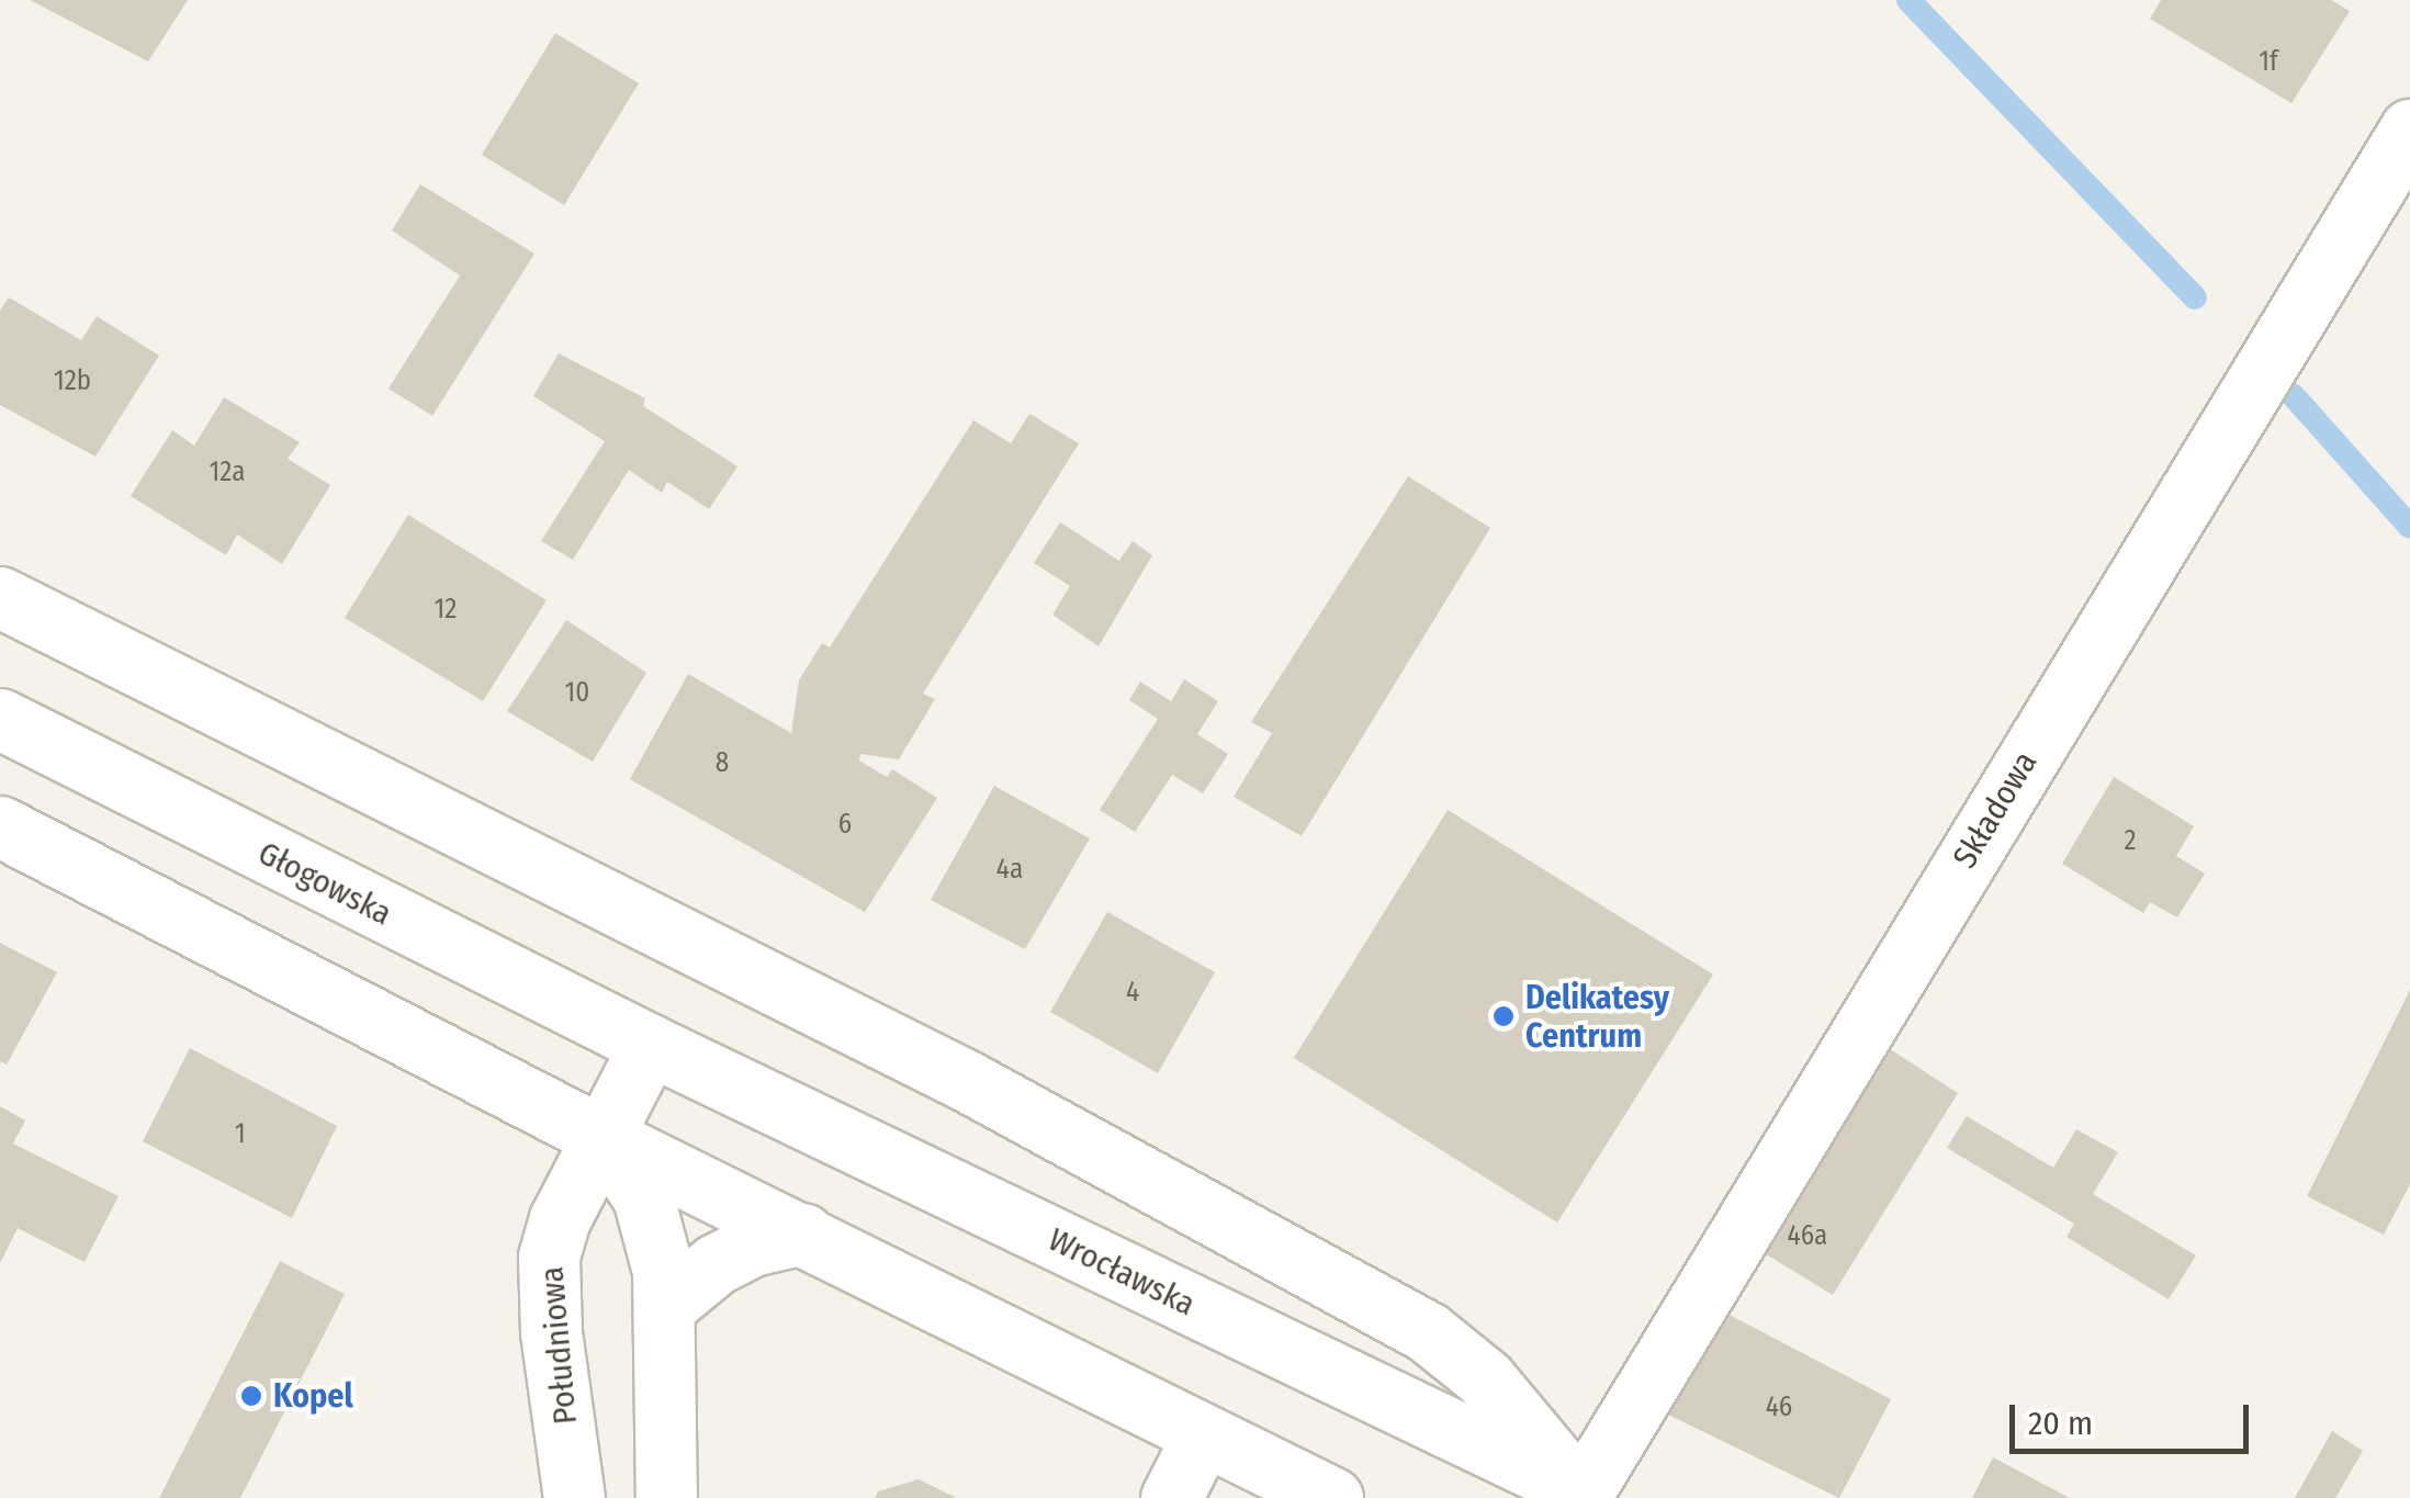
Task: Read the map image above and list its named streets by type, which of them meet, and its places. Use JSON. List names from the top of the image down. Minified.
{"streets":{"street":["Składowa","Głogowska","Wrocławska","Południowa"]},"crossings":[["Składowa","Wrocławska"],["Głogowska","Wrocławska"],["Głogowska","Południowa"],["Wrocławska","Południowa"]],"places":["Delikatesy Centrum","Kopel"],"house_numbers":["1f","12b","12a","12","10","8","6","2","4a","4","1","46a","46"],"scale_bar":"20 m"}
